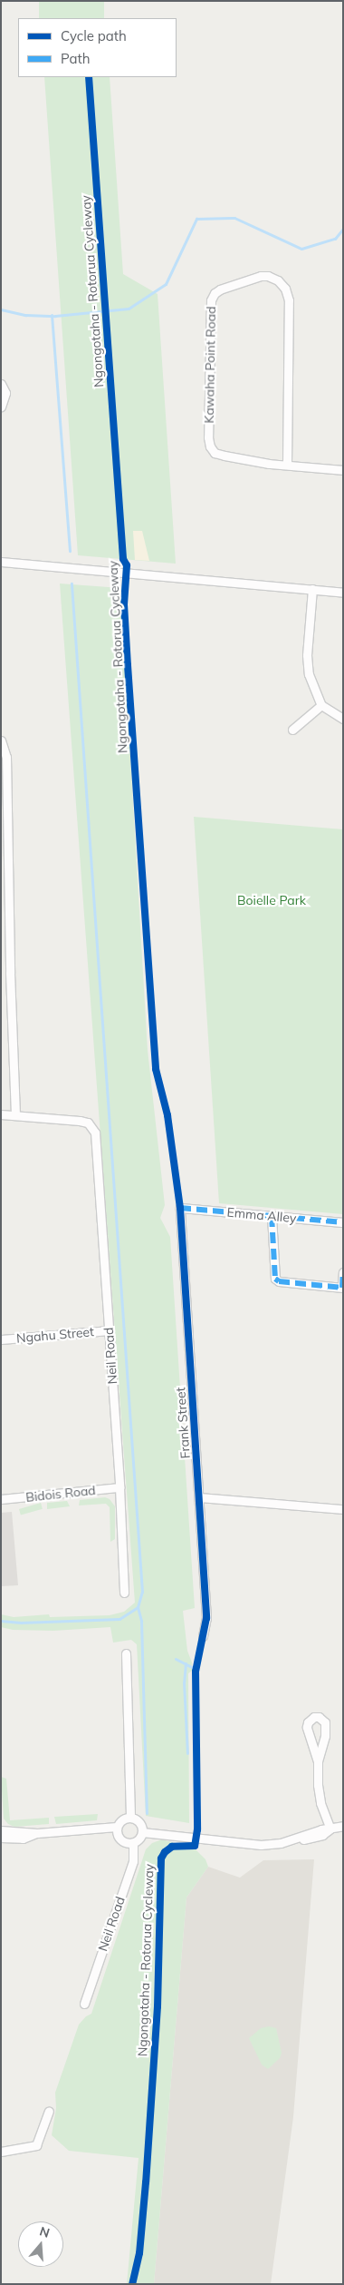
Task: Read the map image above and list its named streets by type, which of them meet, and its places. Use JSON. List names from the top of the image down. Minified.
{"streets":{"street":["Kawaha Point Road","Emma Alley","Ngahu Street","Neil Road","Frank Street","Bidois Road"],"cycle path":["Ngongotaha - Rotorua Cycleway"]},"crossings":[["Emma Alley","Frank Street"],["Ngahu Street","Neil Road"],["Neil Road","Bidois Road"]],"parks":["Boielle Park"],"legend":["Cycle path","Path"],"north":"top"}
